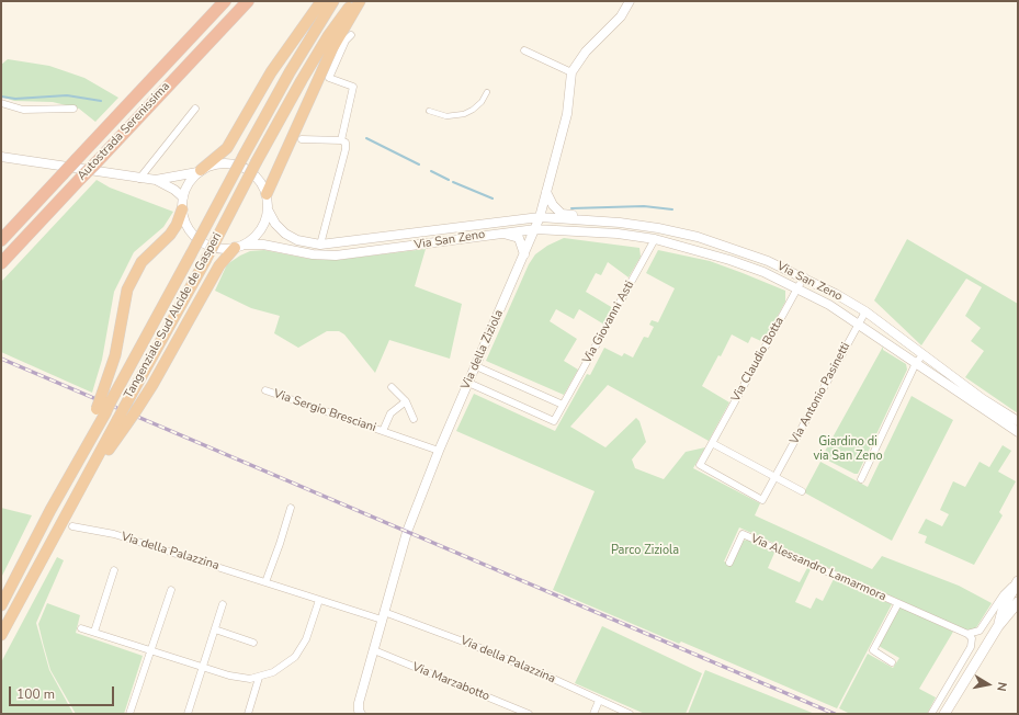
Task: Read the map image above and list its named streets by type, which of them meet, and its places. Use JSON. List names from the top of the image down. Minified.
{"streets":{"highway":["Autostrada Serenissima","Tangenziale Sud Alcide de Gasperi"],"street":["Via San Zeno","Via Giovanni Asti","Via della Ziziola","Via Claudio Botta","Via Antonio Pasinetti","Via Sergio Bresciani","Via della Palazzina","Via Alessandro Lamarmora","Via Marzabotto"]},"crossings":[["Via San Zeno","Via Giovanni Asti"],["Via San Zeno","Via della Ziziola"],["Via San Zeno","Via Claudio Botta"],["Via San Zeno","Via Antonio Pasinetti"],["Via Giovanni Asti","Via della Ziziola"],["Via della Ziziola","Via Sergio Bresciani"],["Via della Ziziola","Via della Palazzina"],["Via della Ziziola","Via Marzabotto"],["Via Claudio Botta","Via Antonio Pasinetti"]],"parks":["Giardino di via San Zeno","Parco Ziziola"],"scale_bar":"100 m","north":"right"}
